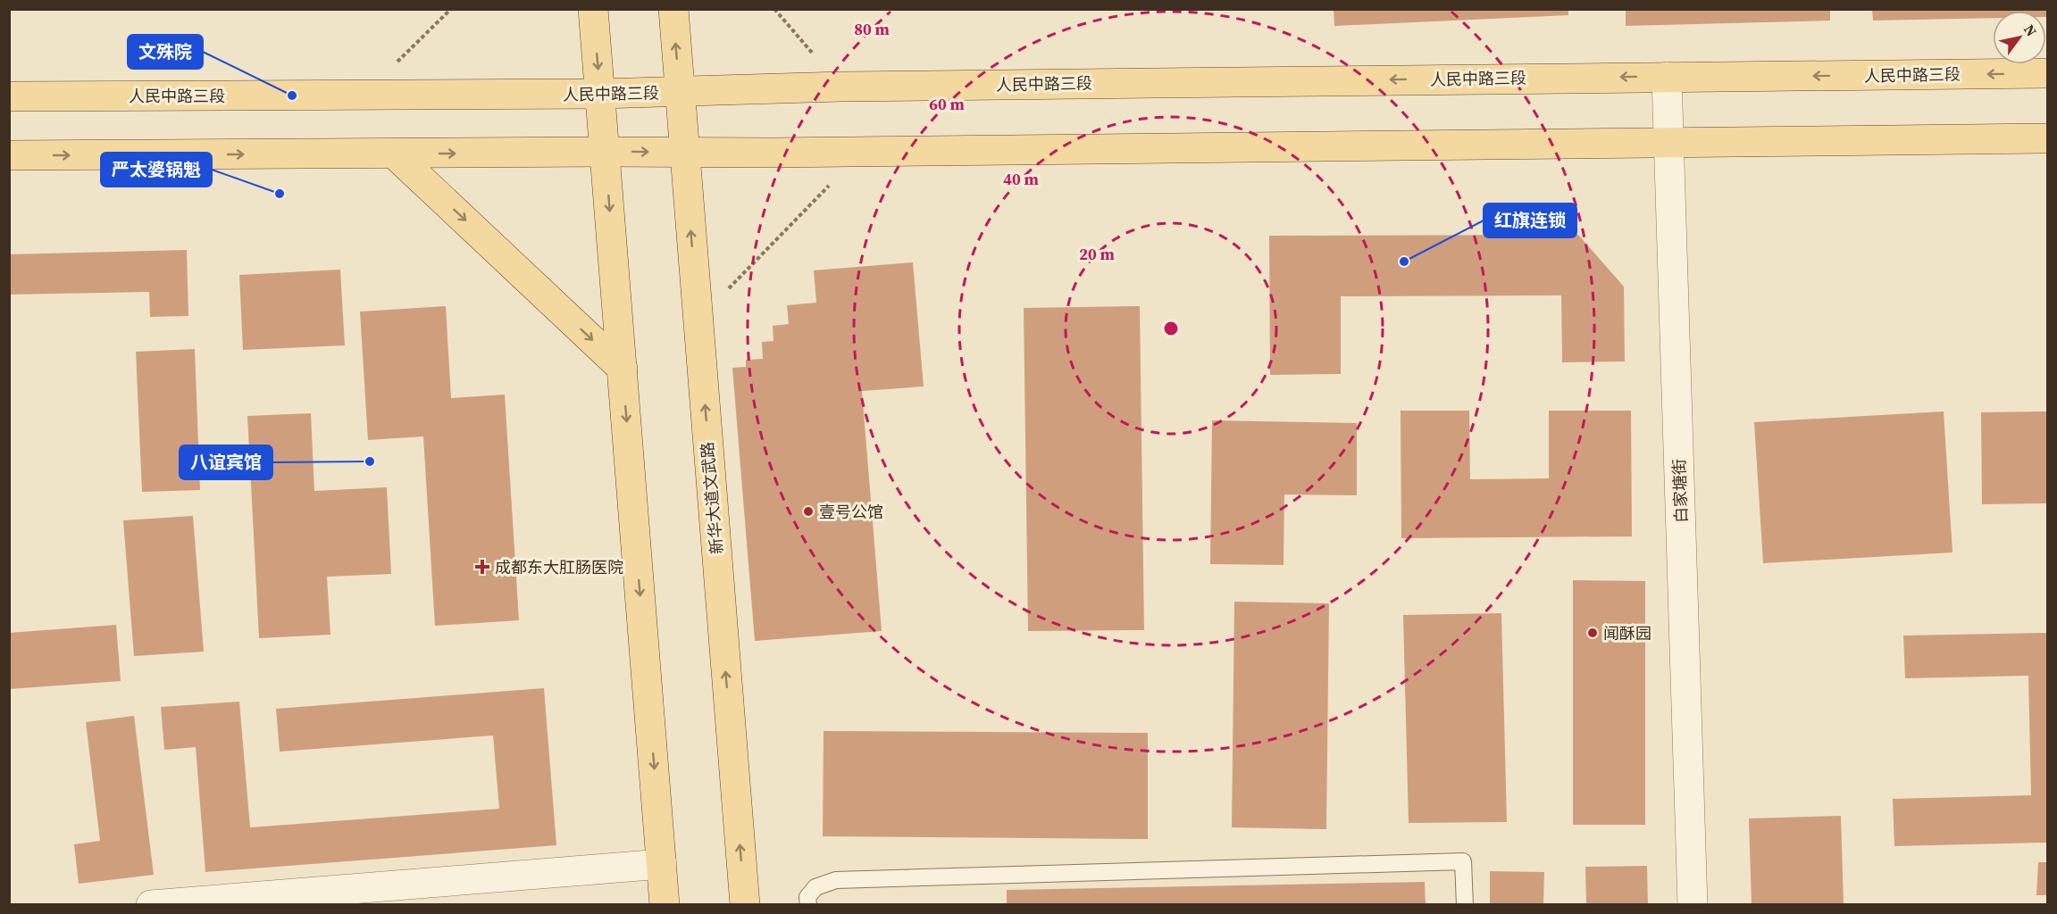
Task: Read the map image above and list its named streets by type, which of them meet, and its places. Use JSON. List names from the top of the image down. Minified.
{"streets":{"main road":["人民中路三段","新华大道文武路"],"street":["白家塘街"]},"crossings":[["人民中路三段","白家塘街"],["人民中路三段","新华大道文武路"]],"places":{"other":["文殊院","严太婆锅魁","红旗连锁","八谊宾馆","壹号公馆","闻酥园"],"health":["成都东大肛肠医院"]},"north":"top right","rings":["80 m","60 m","40 m","20 m"]}
